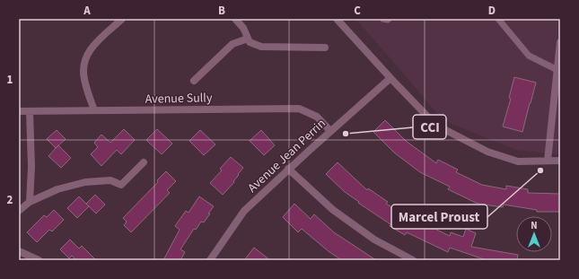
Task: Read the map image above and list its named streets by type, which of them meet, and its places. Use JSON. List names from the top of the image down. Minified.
{"streets":{"street":["Avenue Sully","Avenue Jean Perrin"]},"crossings":[["Avenue Sully","Avenue Jean Perrin"]],"places":["CCI","Marcel Proust"],"north":"top","grid":{"columns":["A","B","C","D"],"rows":["1","2"]}}
